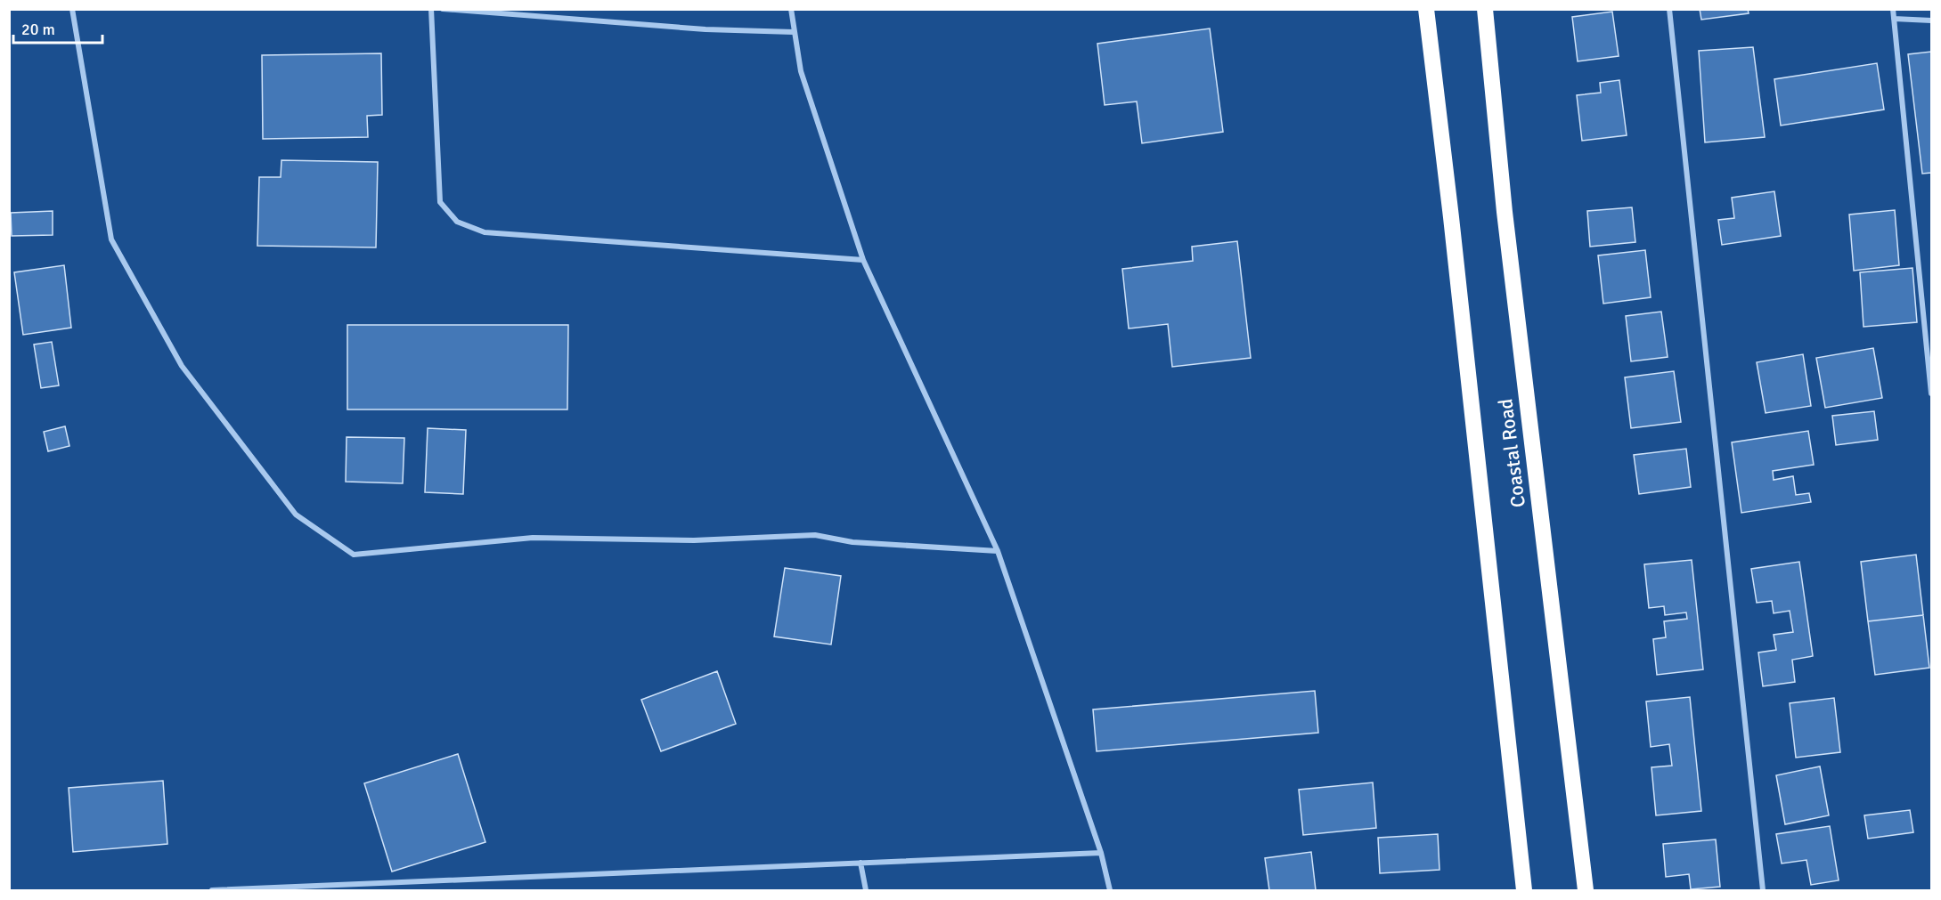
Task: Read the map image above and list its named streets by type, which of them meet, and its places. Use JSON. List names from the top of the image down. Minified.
{"streets":{"highway":["Coastal Road"]},"scale_bar":"20 m"}
